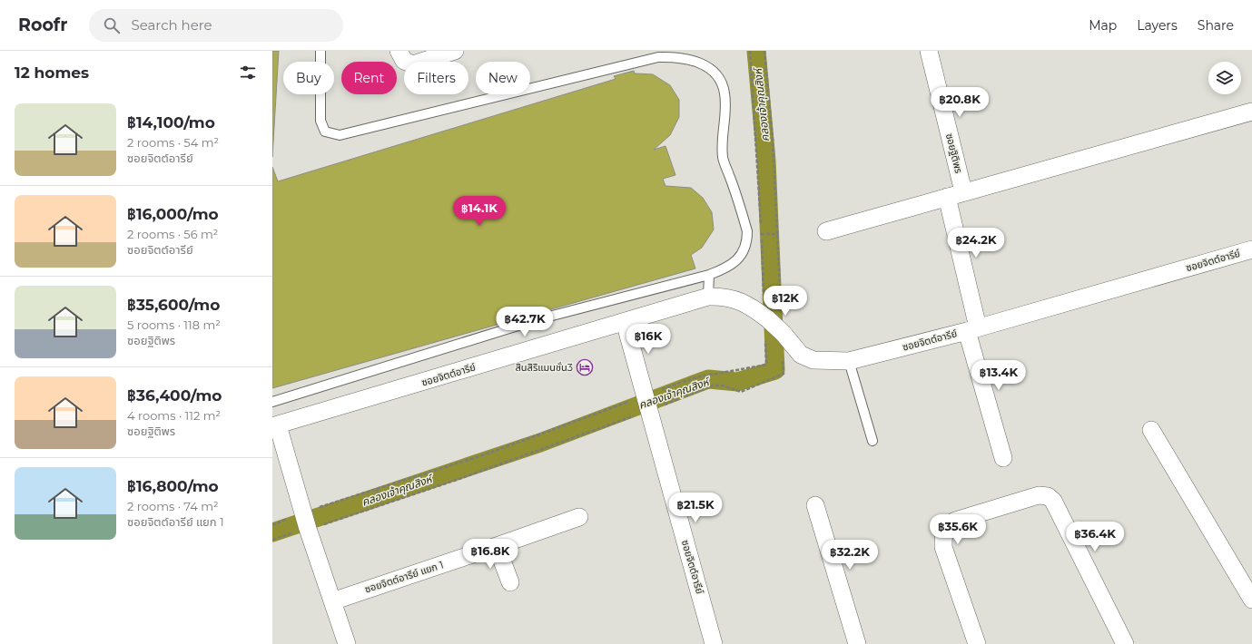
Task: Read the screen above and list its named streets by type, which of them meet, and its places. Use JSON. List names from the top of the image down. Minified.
{"streets":{"street":["ซอยฐิติพร","ซอยจิตต์อารีย์","ซอยจิตต์อารีย์ แยก 1"]},"crossings":[["ซอยฐิติพร","ซอยจิตต์อารีย์"]],"water":["คลองเจ้าคุณสิงห์"],"places":{"hotel":["สินสิริแมนชั่น3"]},"page":{"header":"Roofr","search":"Search here","nav":["Map","Layers","Share"],"heading":"12 homes","chip":["Buy","Rent","Filters","New"],"price":["฿20.8K","฿14.1K","฿24.2K","฿12K","฿42.7K","฿16K","฿13.4K","฿21.5K","฿35.6K","฿36.4K","฿16.8K","฿32.2K"],"list":[{"name":"฿14,100/mo","note":"2 rooms · 54 m² · ซอยจิตต์อารีย์"},{"name":"฿16,000/mo","note":"2 rooms · 56 m² · ซอยจิตต์อารีย์"},{"name":"฿35,600/mo","note":"5 rooms · 118 m² · ซอยฐิติพร"},{"name":"฿36,400/mo","note":"4 rooms · 112 m² · ซอยฐิติพร"},{"name":"฿16,800/mo","note":"2 rooms · 74 m² · ซอยจิตต์อารีย์ แยก 1"}]}}
